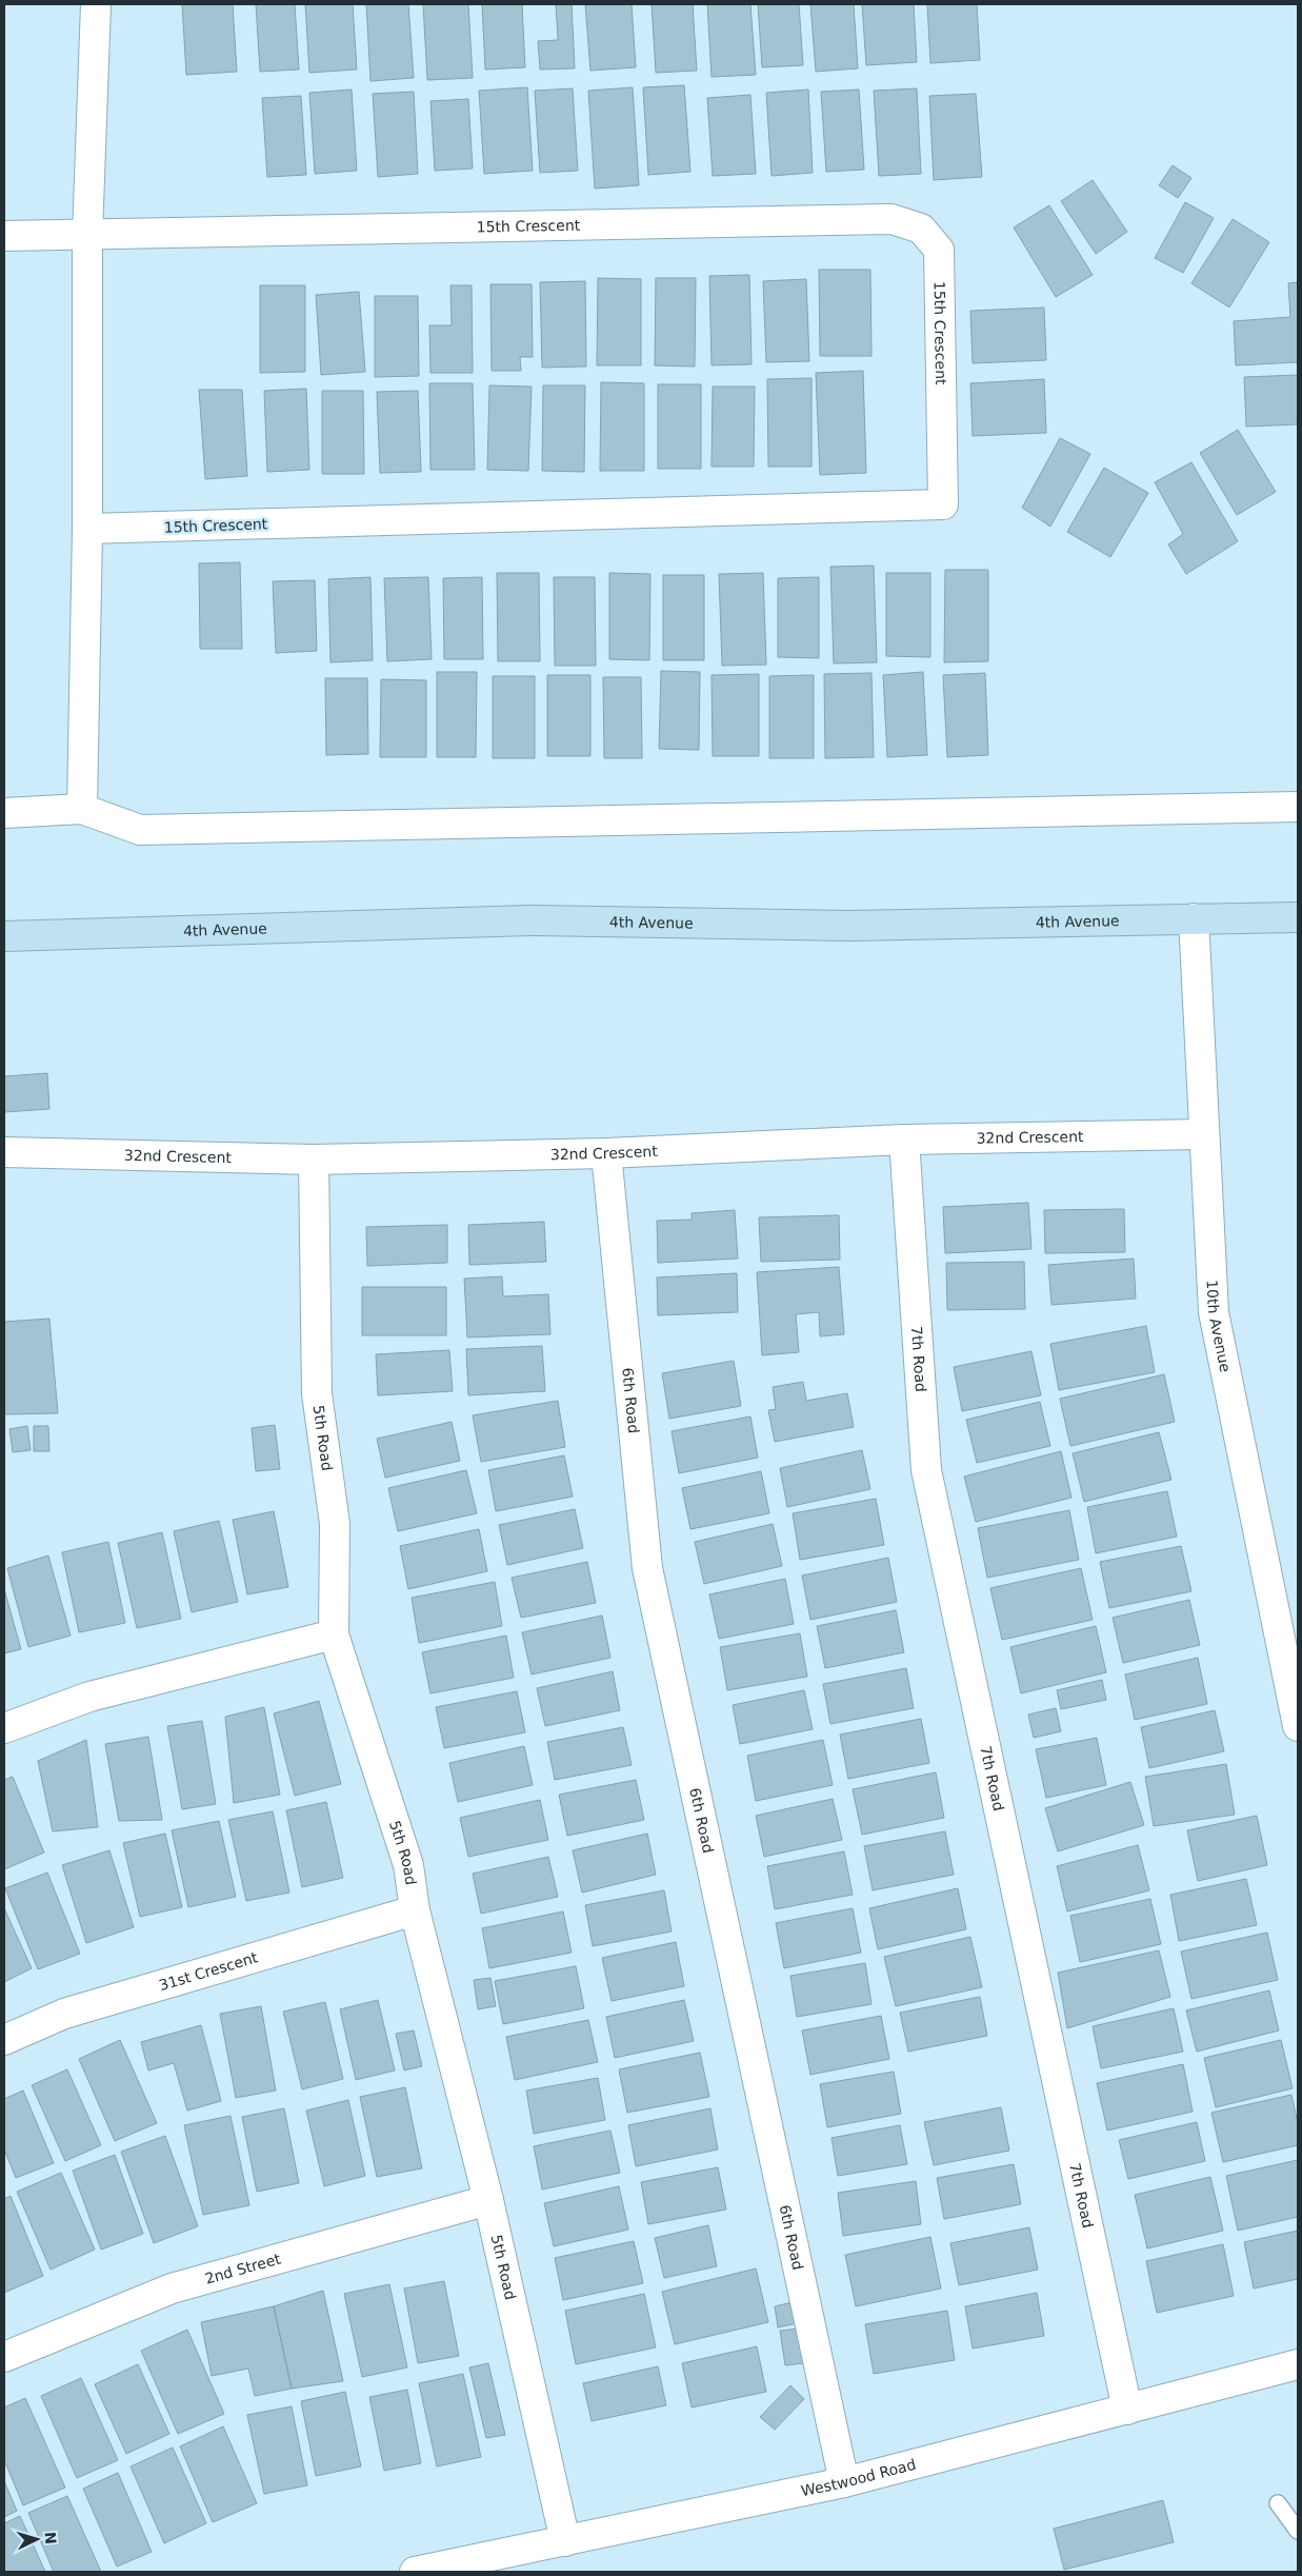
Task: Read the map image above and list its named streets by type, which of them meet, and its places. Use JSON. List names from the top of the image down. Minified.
{"streets":{"street":["15th Crescent","4th Avenue","32nd Crescent","10th Avenue","7th Road","6th Road","5th Road","31st Crescent","2nd Street","Westwood Road"]},"crossings":[["4th Avenue","10th Avenue"],["32nd Crescent","10th Avenue"],["32nd Crescent","7th Road"],["32nd Crescent","6th Road"],["32nd Crescent","5th Road"],["7th Road","Westwood Road"],["6th Road","Westwood Road"],["5th Road","31st Crescent"],["5th Road","2nd Street"],["5th Road","Westwood Road"]],"north":"right"}
